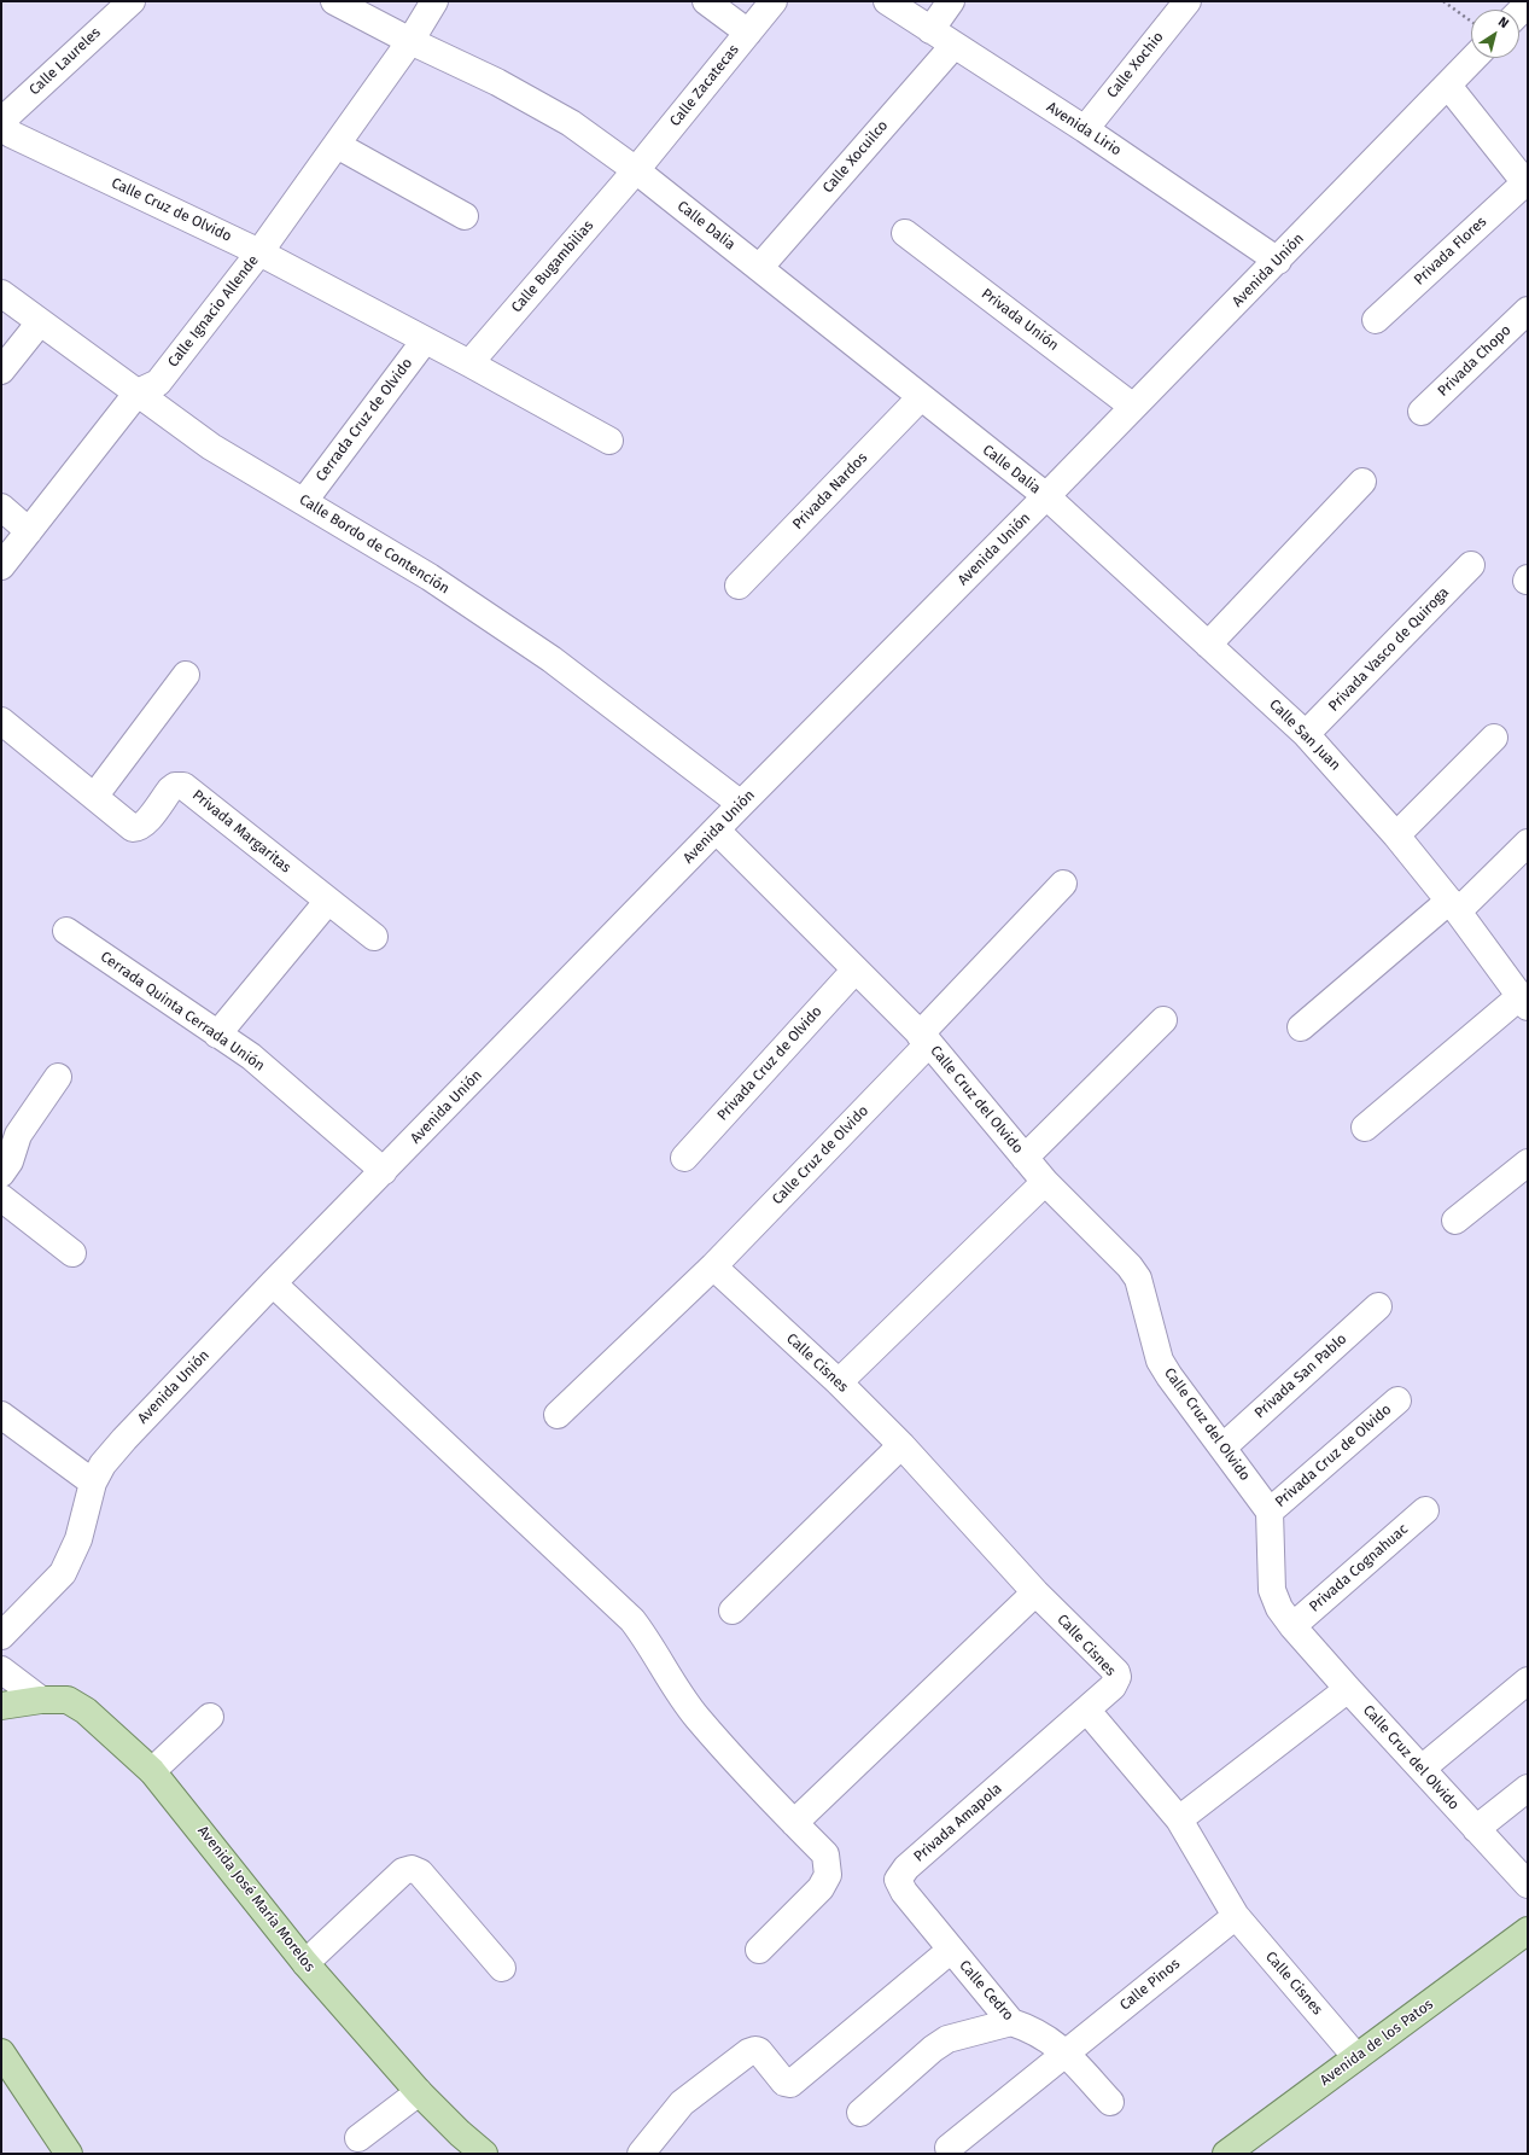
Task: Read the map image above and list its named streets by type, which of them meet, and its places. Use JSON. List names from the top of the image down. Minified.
{"streets":{"main road":["Avenida José María Morelos","Avenida de los Patos"],"street":["Calle Laureles","Calle Xochio","Calle Zacatecas","Avenida Lirio","Calle Xocuilco","Calle Cruz de Olvido","Calle Dalia","Privada Flores","Calle Bugambilias","Avenida Unión","Calle Ignacio Allende","Privada Unión","Privada Chopo","Cerrada Cruz de Olvido","Privada Nardos","Calle Bordo de Contención","Privada Vasco de Quiroga","Calle San Juan","Privada Margaritas","Cerrada Quinta Cerrada Unión","Privada Cruz de Olvido","Calle Cruz del Olvido","Calle Cisnes","Privada San Pablo","Privada Cognahuac","Privada Amapola","Calle Pinos","Calle Cedro"]},"crossings":[["Calle Laureles","Calle Cruz de Olvido"],["Calle Xochio","Avenida Lirio"],["Calle Zacatecas","Calle Dalia"],["Calle Zacatecas","Calle Bugambilias"],["Avenida Lirio","Calle Xocuilco"],["Avenida Lirio","Avenida Unión"],["Calle Xocuilco","Calle Dalia"],["Calle Cruz de Olvido","Calle Bugambilias"],["Calle Cruz de Olvido","Calle Ignacio Allende"],["Calle Cruz de Olvido","Cerrada Cruz de Olvido"],["Calle Cruz de Olvido","Calle Cruz del Olvido"],["Calle Cruz de Olvido","Calle Cisnes"],["Calle Dalia","Calle Bugambilias"],["Calle Dalia","Avenida Unión"],["Calle Dalia","Calle Ignacio Allende"],["Calle Dalia","Privada Nardos"],["Calle Dalia","Calle San Juan"],["Avenida Unión","Privada Unión"],["Avenida Unión","Calle Bordo de Contención"],["Avenida Unión","Calle San Juan"],["Avenida Unión","Cerrada Quinta Cerrada Unión"],["Avenida Unión","Calle Cruz del Olvido"],["Calle Ignacio Allende","Calle Bordo de Contención"],["Cerrada Cruz de Olvido","Calle Bordo de Contención"],["Privada Vasco de Quiroga","Calle San Juan"],["Privada Cruz de Olvido","Calle Cruz del Olvido"],["Calle Cruz del Olvido","Privada San Pablo"],["Calle Cruz del Olvido","Privada Cognahuac"],["Calle Cisnes","Privada Amapola"],["Calle Cisnes","Calle Pinos"],["Calle Cisnes","Avenida de los Patos"],["Privada Amapola","Calle Cedro"],["Calle Pinos","Calle Cedro"]],"north":"top right"}
